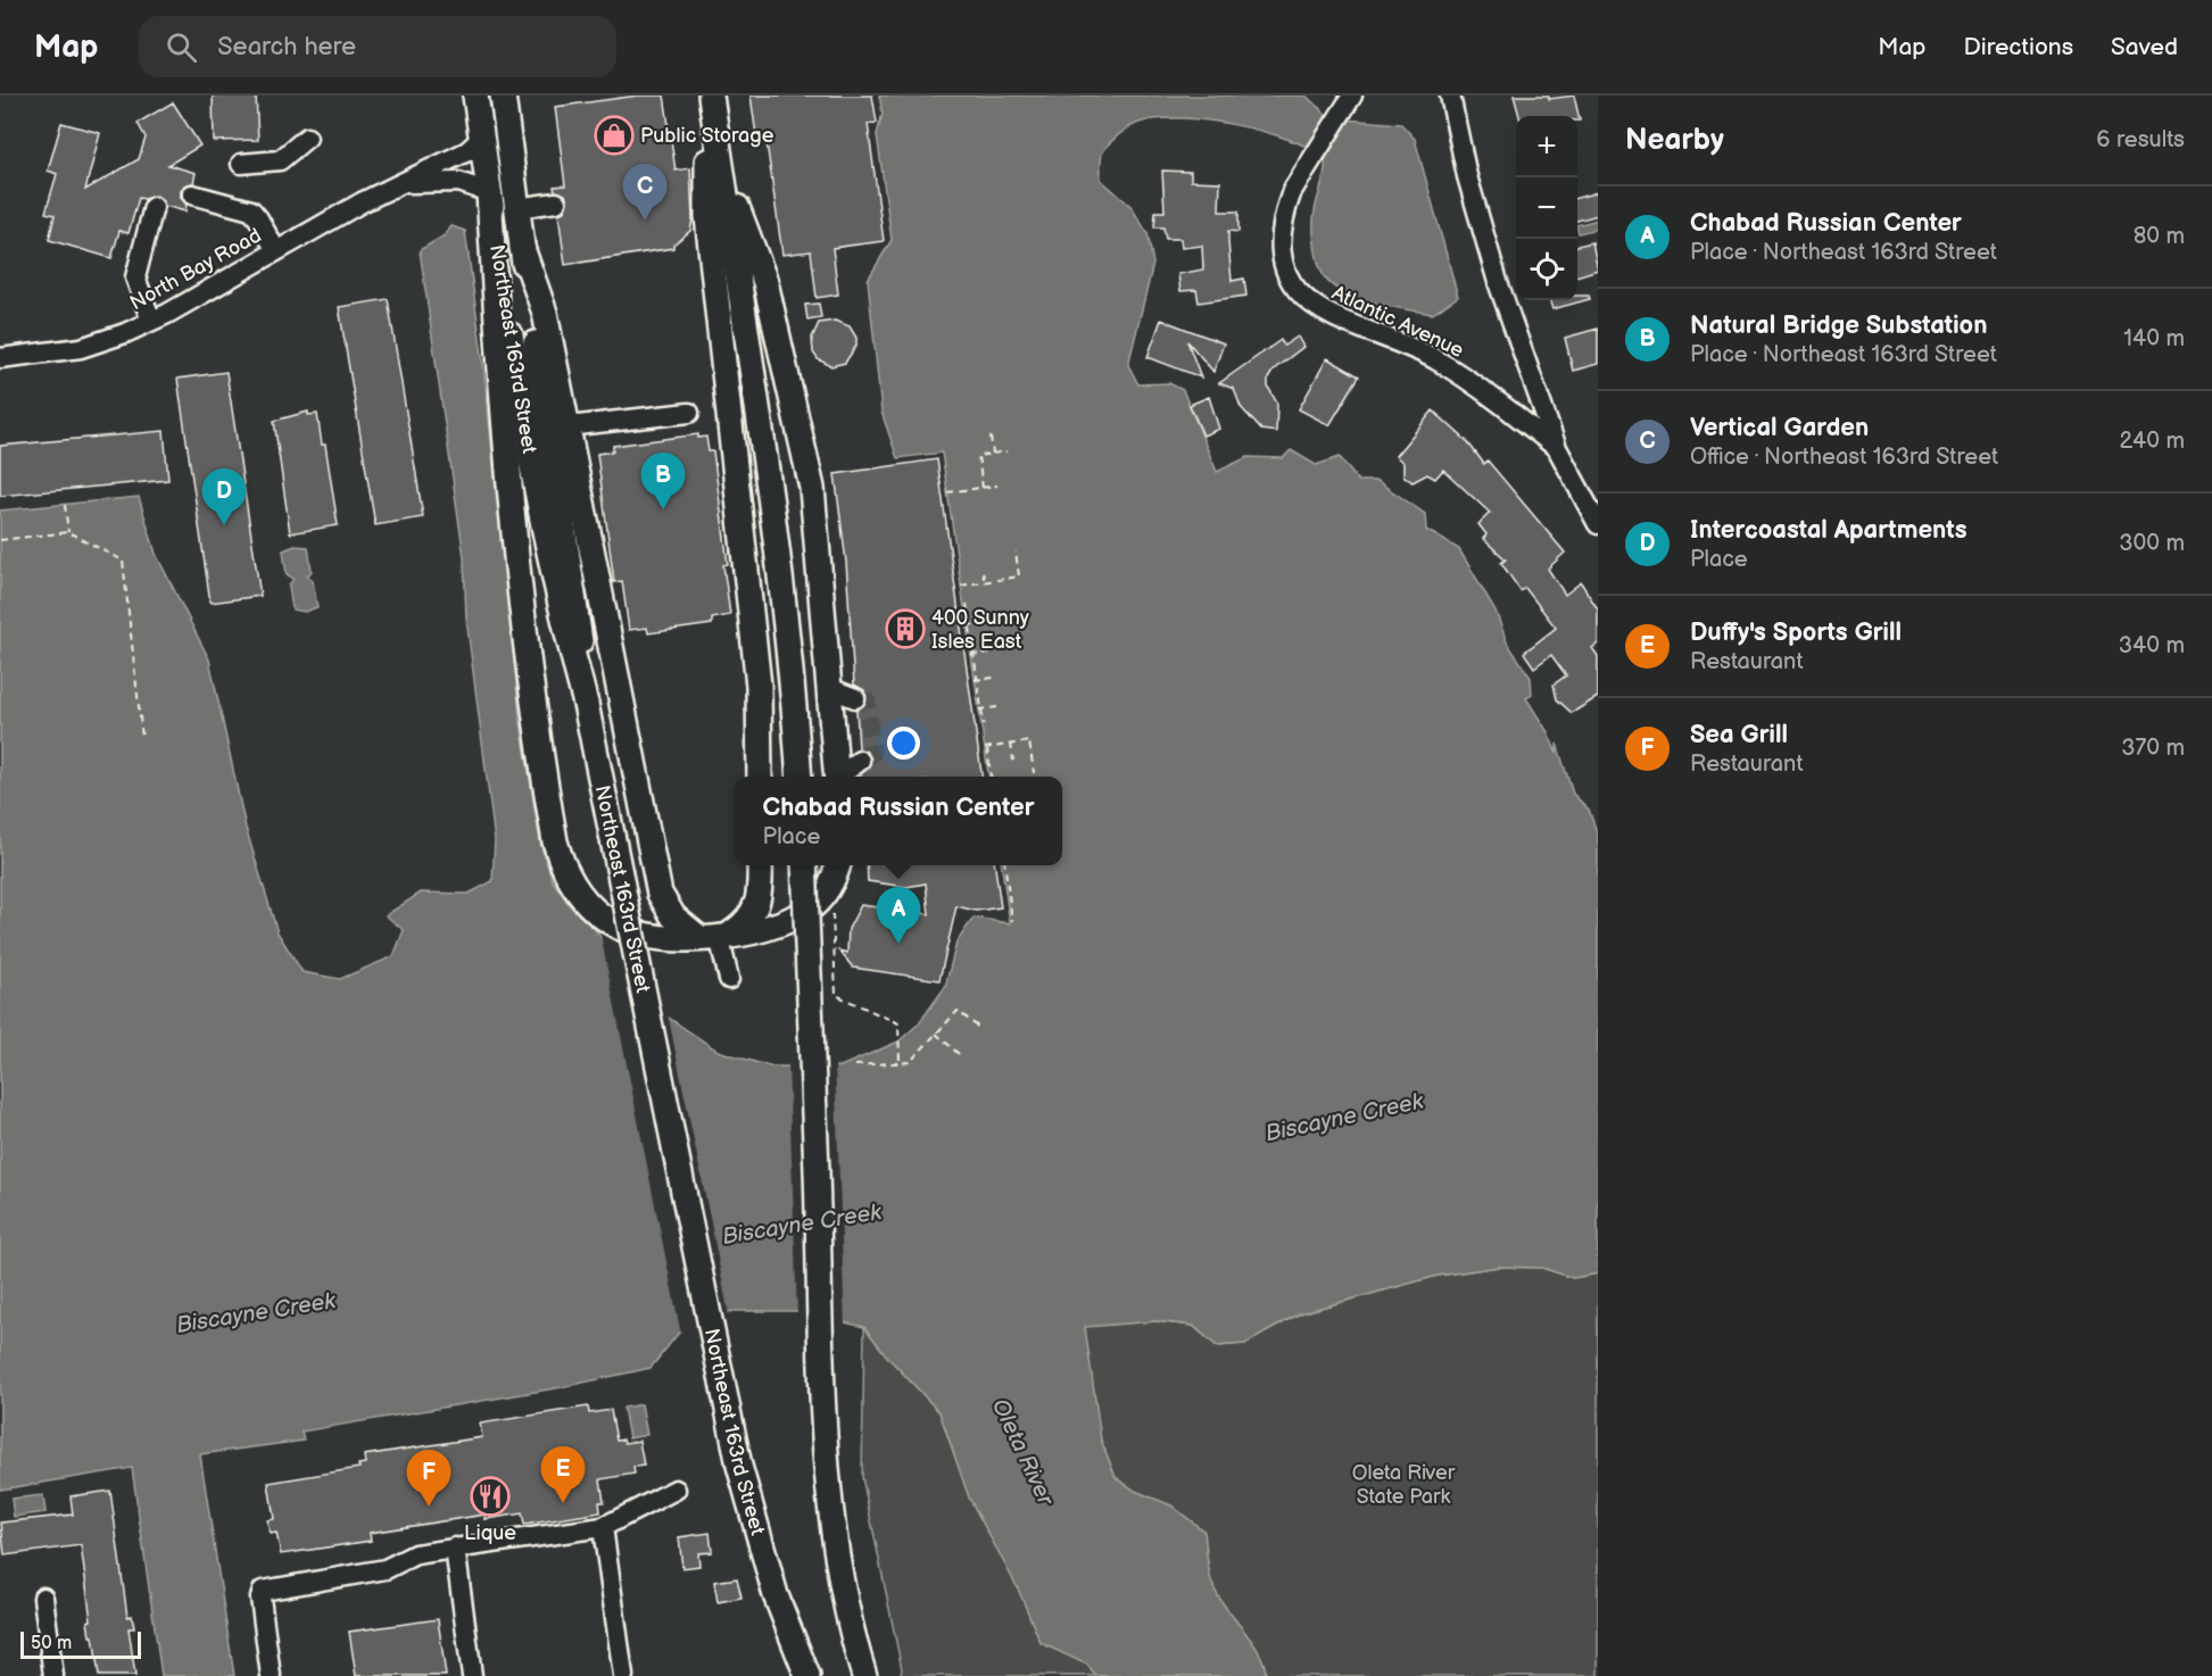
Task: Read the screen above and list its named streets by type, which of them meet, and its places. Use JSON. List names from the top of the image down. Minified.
{"streets":{"main road":["Northeast 163rd Street"],"street":["North Bay Road","Atlantic Avenue"]},"crossings":[["North Bay Road","Northeast 163rd Street"]],"water":["Biscayne Creek","Oleta River"],"parks":["Oleta River State Park"],"places":{"shop":["Public Storage"],"building":["400 Sunny Isles East"],"restaurant":["Lique"]},"scale_bar":"50 m","page":{"header":"Map","search":"Search here","nav":["Map","Directions","Saved"],"heading":["Nearby","6 results"],"map_buttons":["+","−"],"pins":["C","B","D","A","E","F"],"list":[{"mark":"A","name":"Chabad Russian Center","note":"Place · Northeast 163rd Street","value":"80 m"},{"mark":"B","name":"Natural Bridge Substation","note":"Place · Northeast 163rd Street","value":"140 m"},{"mark":"C","name":"Vertical Garden","note":"Office · Northeast 163rd Street","value":"240 m"},{"mark":"D","name":"Intercoastal Apartments","note":"Place","value":"300 m"},{"mark":"E","name":"Duffy's Sports Grill","note":"Restaurant","value":"340 m"},{"mark":"F","name":"Sea Grill","note":"Restaurant","value":"370 m"}],"popup":["Chabad Russian Center","Place"],"scale":"50 m"}}
